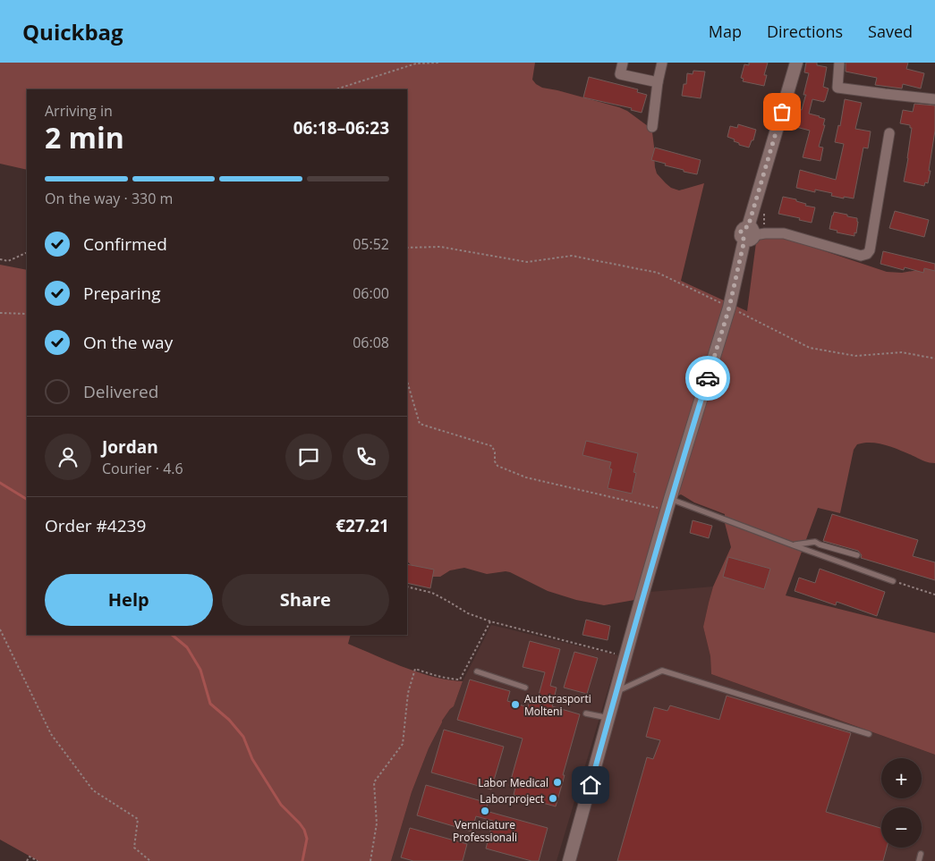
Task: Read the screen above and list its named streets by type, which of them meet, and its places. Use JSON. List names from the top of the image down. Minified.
{"places":["Autotrasporti Molteni","Labor Medical","Laborproject","Verniciature Professionali"],"page":{"header":"Quickbag","nav":["Map","Directions","Saved"],"heading":["2 min","Arriving in","06:18–06:23"],"panel":["Jordan","Courier · 4.6","Order #4239","€27.21"],"bar":"On the way · 330 m","list":[["Confirmed","05:52"],["Preparing","06:00"],["On the way","06:08"],"Delivered"],"buttons":["Help","Share"],"map_buttons":["+","−"]}}
